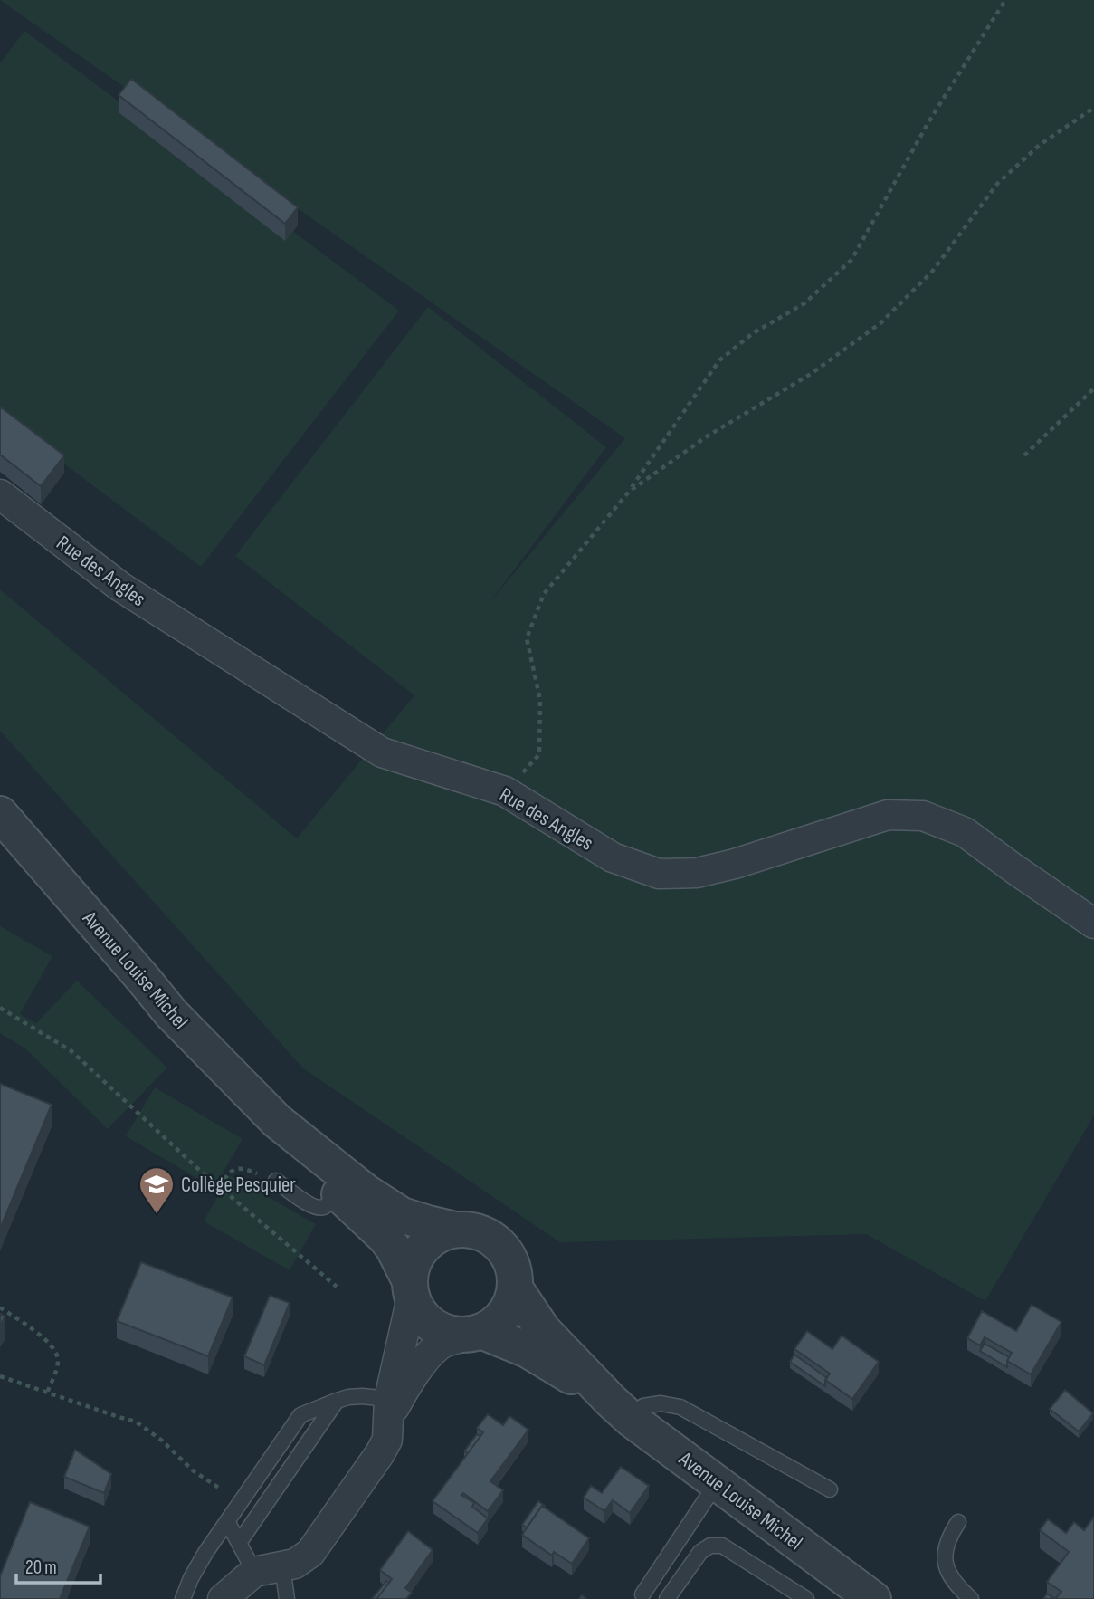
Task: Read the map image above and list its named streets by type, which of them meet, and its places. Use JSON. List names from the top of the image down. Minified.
{"streets":{"street":["Rue des Angles","Avenue Louise Michel"]},"places":{"school or university":["Collège Pesquier"]},"scale_bar":"20 m"}
